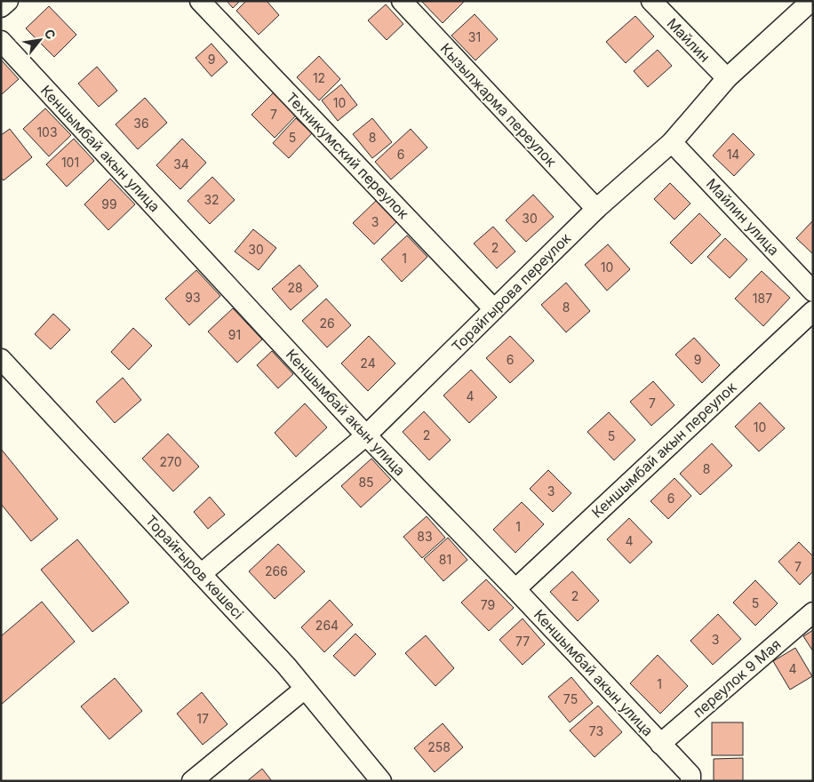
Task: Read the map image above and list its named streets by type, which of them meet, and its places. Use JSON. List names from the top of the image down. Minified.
{"streets":{"street":["Майлин","Кызылжарма переулок","Кеншымбай акын улица","Техникумский переулок","Майлин улица","Торайгырова переулок","Кеншымбай акын переулок","Торайғыров көшесі","переулок 9 Мая"]},"crossings":[["Майлин","Торайгырова переулок"],["Кызылжарма переулок","Торайгырова переулок"],["Кеншымбай акын улица","Торайгырова переулок"],["Кеншымбай акын улица","Кеншымбай акын переулок"],["Кеншымбай акын улица","переулок 9 Мая"],["Техникумский переулок","Торайгырова переулок"],["Майлин улица","Торайгырова переулок"],["Торайгырова переулок","Торайғыров көшесі"]],"house_numbers":["31","9","12","10","7","36","103","5","8","6","14","101","34","32","99","30","3","2","30","1","10","28","93","187","8","26","91","6","9","24","4","7","10","2","5","270","8","85","3","6","1","83","4","81","7","266","2","5","79","264","3","77","4","1","75","17","73","258"],"north":"top right"}
